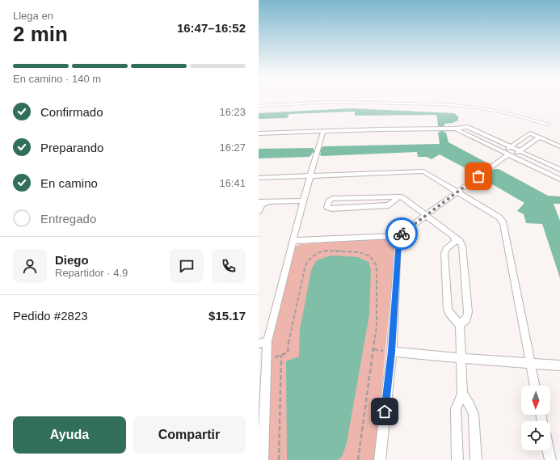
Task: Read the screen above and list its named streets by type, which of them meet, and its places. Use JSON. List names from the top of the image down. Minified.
{"north":"bottom","page":{"heading":["2 min","Llega en","16:47–16:52"],"panel":["Diego","Repartidor · 4.9","Pedido #2823","$15.17"],"bar":"En camino · 140 m","list":[["Confirmado","16:23"],["Preparando","16:27"],["En camino","16:41"],"Entregado"],"buttons":["Ayuda","Compartir"]}}
